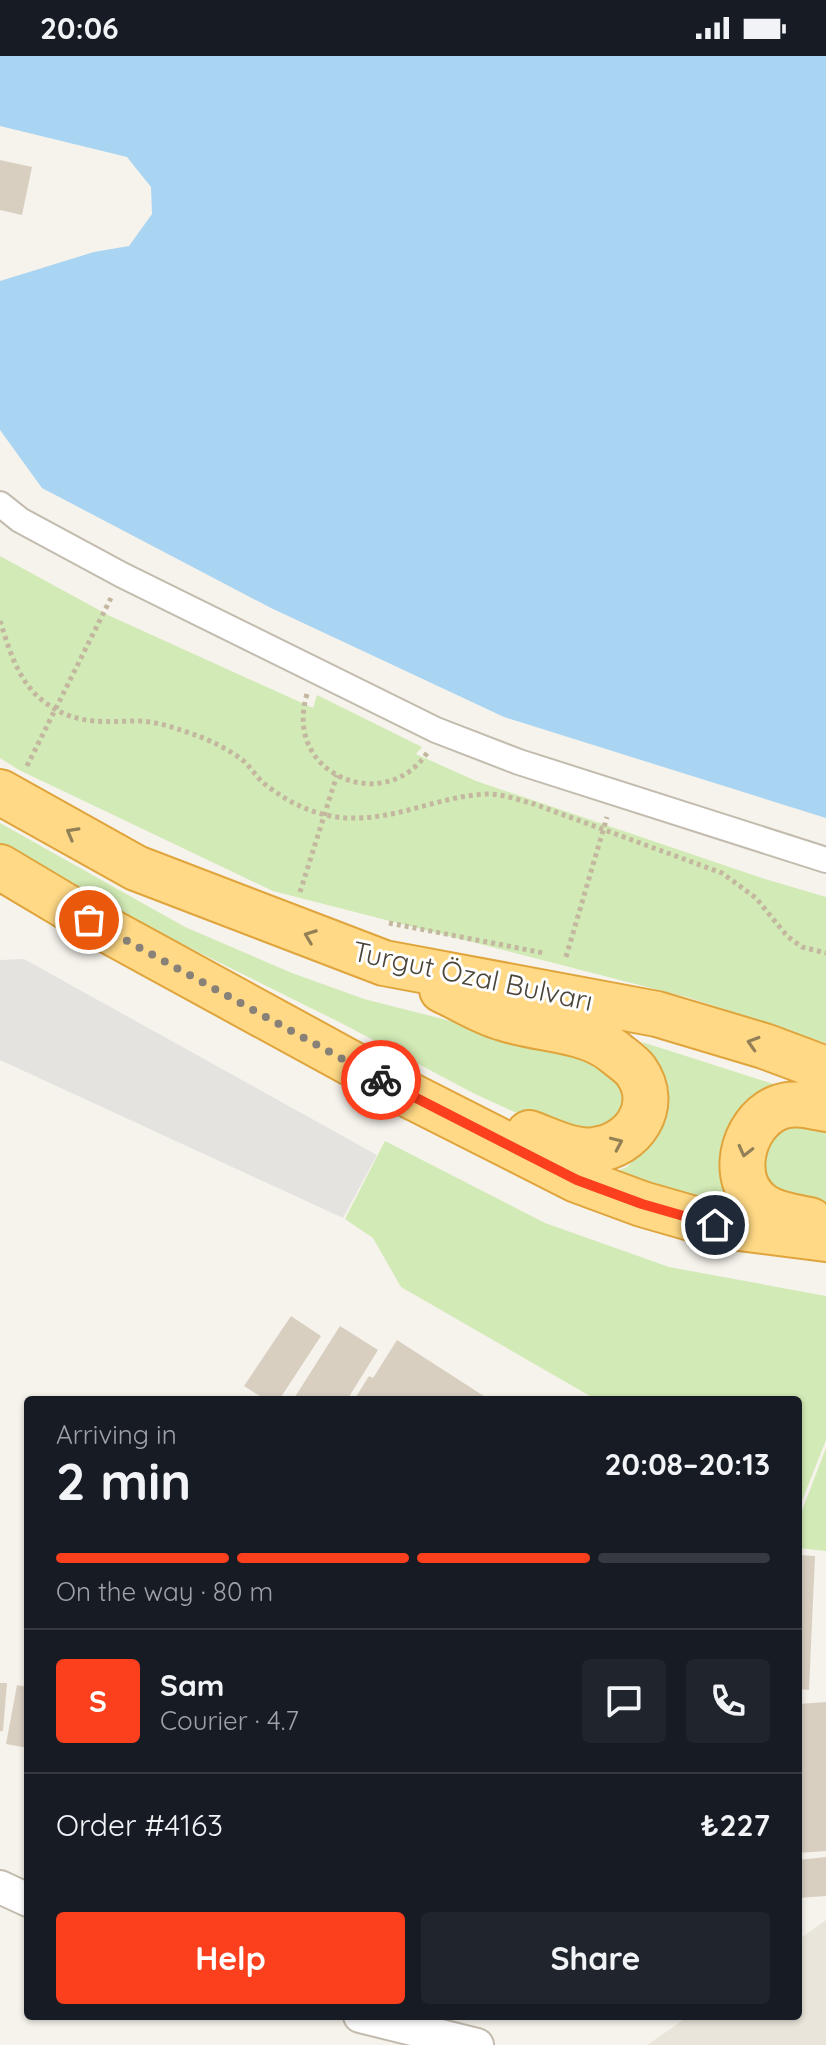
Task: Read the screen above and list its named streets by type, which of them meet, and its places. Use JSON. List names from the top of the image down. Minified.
{"streets":{"highway":["Turgut Özal Bulvarı"]},"page":{"status":"20:06","heading":["2 min","Arriving in","20:08–20:13"],"panel":["Sam","Courier · 4.7","Order #4163","₺227"],"bar":"On the way · 80 m","round":"S","buttons":["Help","Share"]}}
